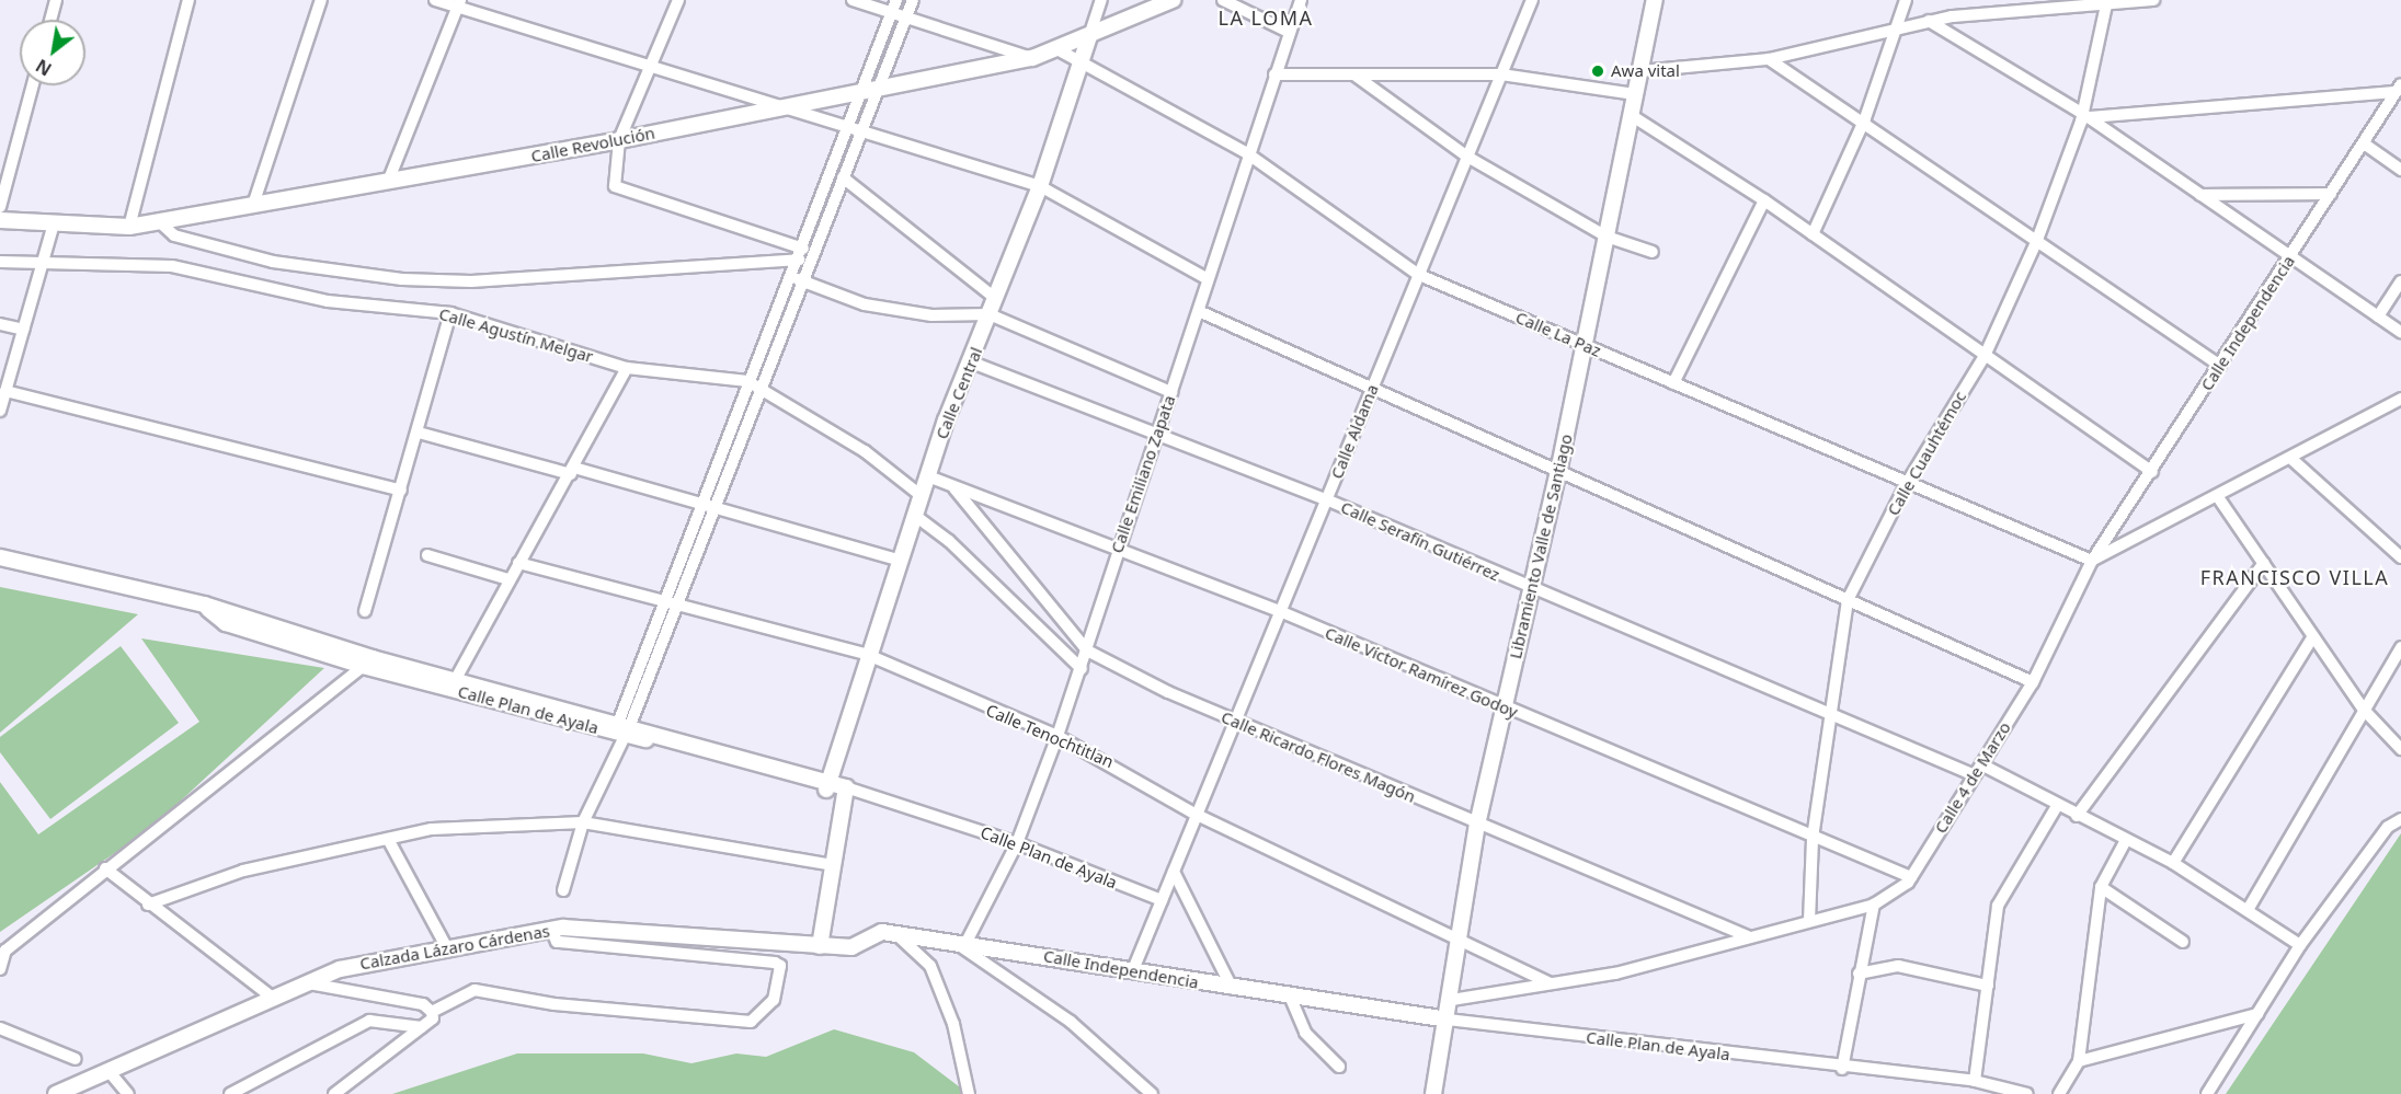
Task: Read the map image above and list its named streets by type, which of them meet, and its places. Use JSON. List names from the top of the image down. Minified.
{"streets":{"street":["Calle Revolución","Calle Independencia","Calle La Paz","Calle Agustín Melgar","Calle Central","Calle Aldama","Calle Cuauhtémoc","Calle Emiliano Zapata","Calle Serafín Gutiérrez","Libramiento Valle de Santiago","Calle Víctor Ramírez Godoy","Calle Plan de Ayala","Calle Tenochtitlan","Calle Ricardo Flores Magón","Calle 4 de Marzo","Calzada Lázaro Cárdenas"]},"crossings":[["Calle Revolución","Calle La Paz"],["Calle Revolución","Calle Central"],["Calle Independencia","Calle La Paz"],["Calle Independencia","Calle Aldama"],["Calle Independencia","Calle Emiliano Zapata"],["Calle Independencia","Calle Plan de Ayala"],["Calle Independencia","Calle 4 de Marzo"],["Calle Independencia","Calzada Lázaro Cárdenas"],["Calle La Paz","Calle Central"],["Calle La Paz","Calle Aldama"],["Calle La Paz","Calle Cuauhtémoc"],["Calle La Paz","Calle Emiliano Zapata"],["Calle La Paz","Libramiento Valle de Santiago"],["Calle La Paz","Calle 4 de Marzo"],["Calle Central","Calle Serafín Gutiérrez"],["Calle Central","Calle Víctor Ramírez Godoy"],["Calle Central","Calle Plan de Ayala"],["Calle Central","Calle Tenochtitlan"],["Calle Aldama","Calle Serafín Gutiérrez"],["Calle Aldama","Calle Víctor Ramírez Godoy"],["Calle Aldama","Calle Plan de Ayala"],["Calle Aldama","Calle Tenochtitlan"],["Calle Aldama","Calle Ricardo Flores Magón"],["Calle Cuauhtémoc","Calle Serafín Gutiérrez"],["Calle Cuauhtémoc","Calle Víctor Ramírez Godoy"],["Calle Cuauhtémoc","Calle 4 de Marzo"],["Calle Emiliano Zapata","Calle Serafín Gutiérrez"],["Calle Emiliano Zapata","Calle Víctor Ramírez Godoy"],["Calle Emiliano Zapata","Calle Plan de Ayala"],["Calle Emiliano Zapata","Calle Tenochtitlan"],["Calle Emiliano Zapata","Calle Ricardo Flores Magón"],["Calle Emiliano Zapata","Calzada Lázaro Cárdenas"],["Calle Serafín Gutiérrez","Libramiento Valle de Santiago"],["Calle Serafín Gutiérrez","Calle 4 de Marzo"],["Libramiento Valle de Santiago","Calle Víctor Ramírez Godoy"],["Libramiento Valle de Santiago","Calle Plan de Ayala"],["Libramiento Valle de Santiago","Calle Tenochtitlan"],["Libramiento Valle de Santiago","Calle Ricardo Flores Magón"],["Libramiento Valle de Santiago","Calle 4 de Marzo"],["Calle Víctor Ramírez Godoy","Calle Ricardo Flores Magón"],["Calle Víctor Ramírez Godoy","Calle 4 de Marzo"],["Calle Tenochtitlan","Calle 4 de Marzo"],["Calle Ricardo Flores Magón","Calle 4 de Marzo"]],"districts":["LA LOMA","FRANCISCO VILLA"],"places":["Awa vital"],"north":"bottom left"}
